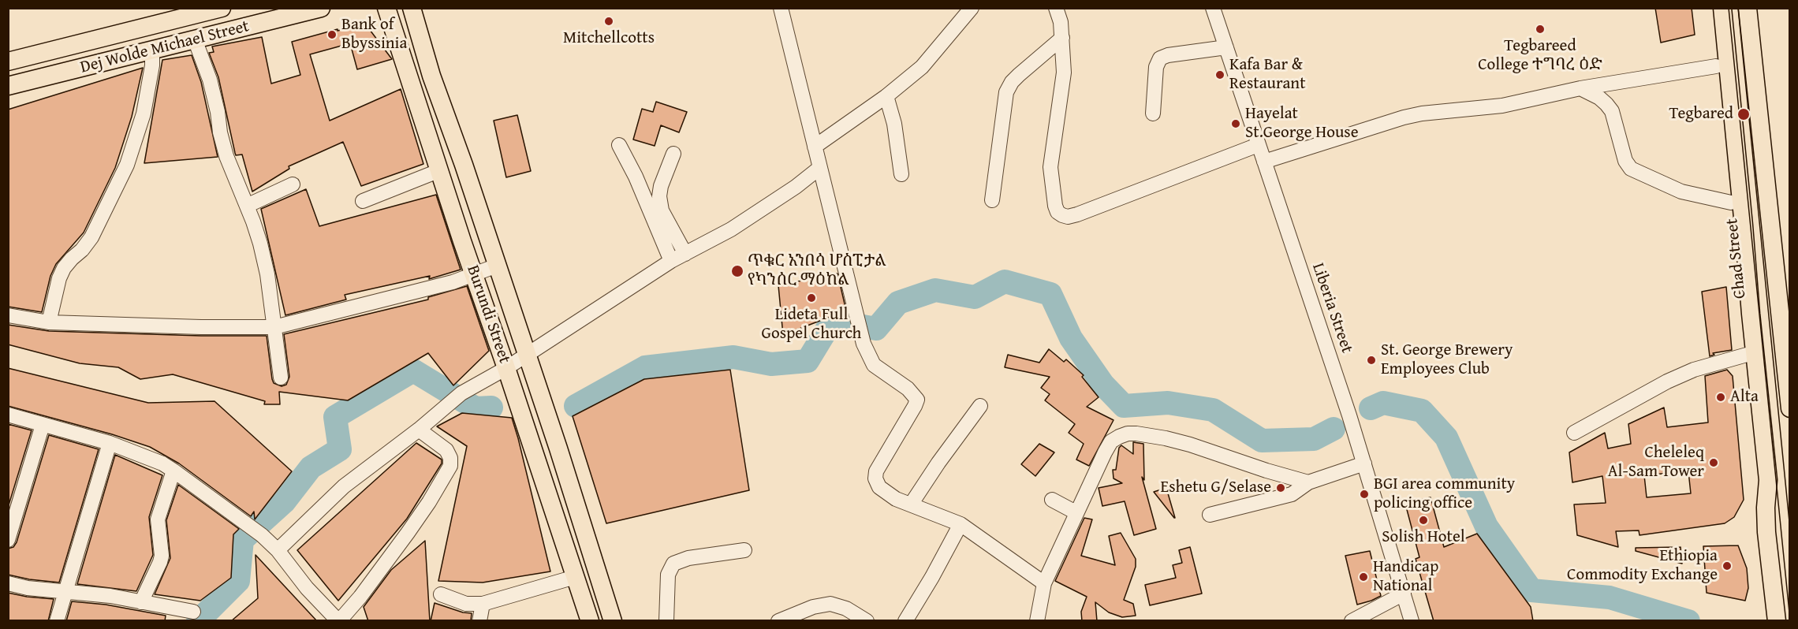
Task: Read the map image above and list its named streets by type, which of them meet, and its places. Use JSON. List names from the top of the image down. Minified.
{"streets":{"main road":["Dej Wolde Michael Street","Chad Street","Burundi Street"],"street":["Liberia Street"]},"places":["Mitchellcotts","Tegbareed College ተግባረ ዕድ","Bank of Bbyssinia","Kafa Bar & Restaurant","Tegbared","Hayelat St.George House","ጥቁር አንበሳ ሆስፒታል የካንሰር ማዕከል","Lideta Full Gospel Church","St. George Brewery Employees Club","Alta","Cheleleq Al-Sam Tower","Eshetu G/Selase","BGI area community policing office","Solish Hotel","Ethiopia Commodity Exchange","Handicap National"]}
